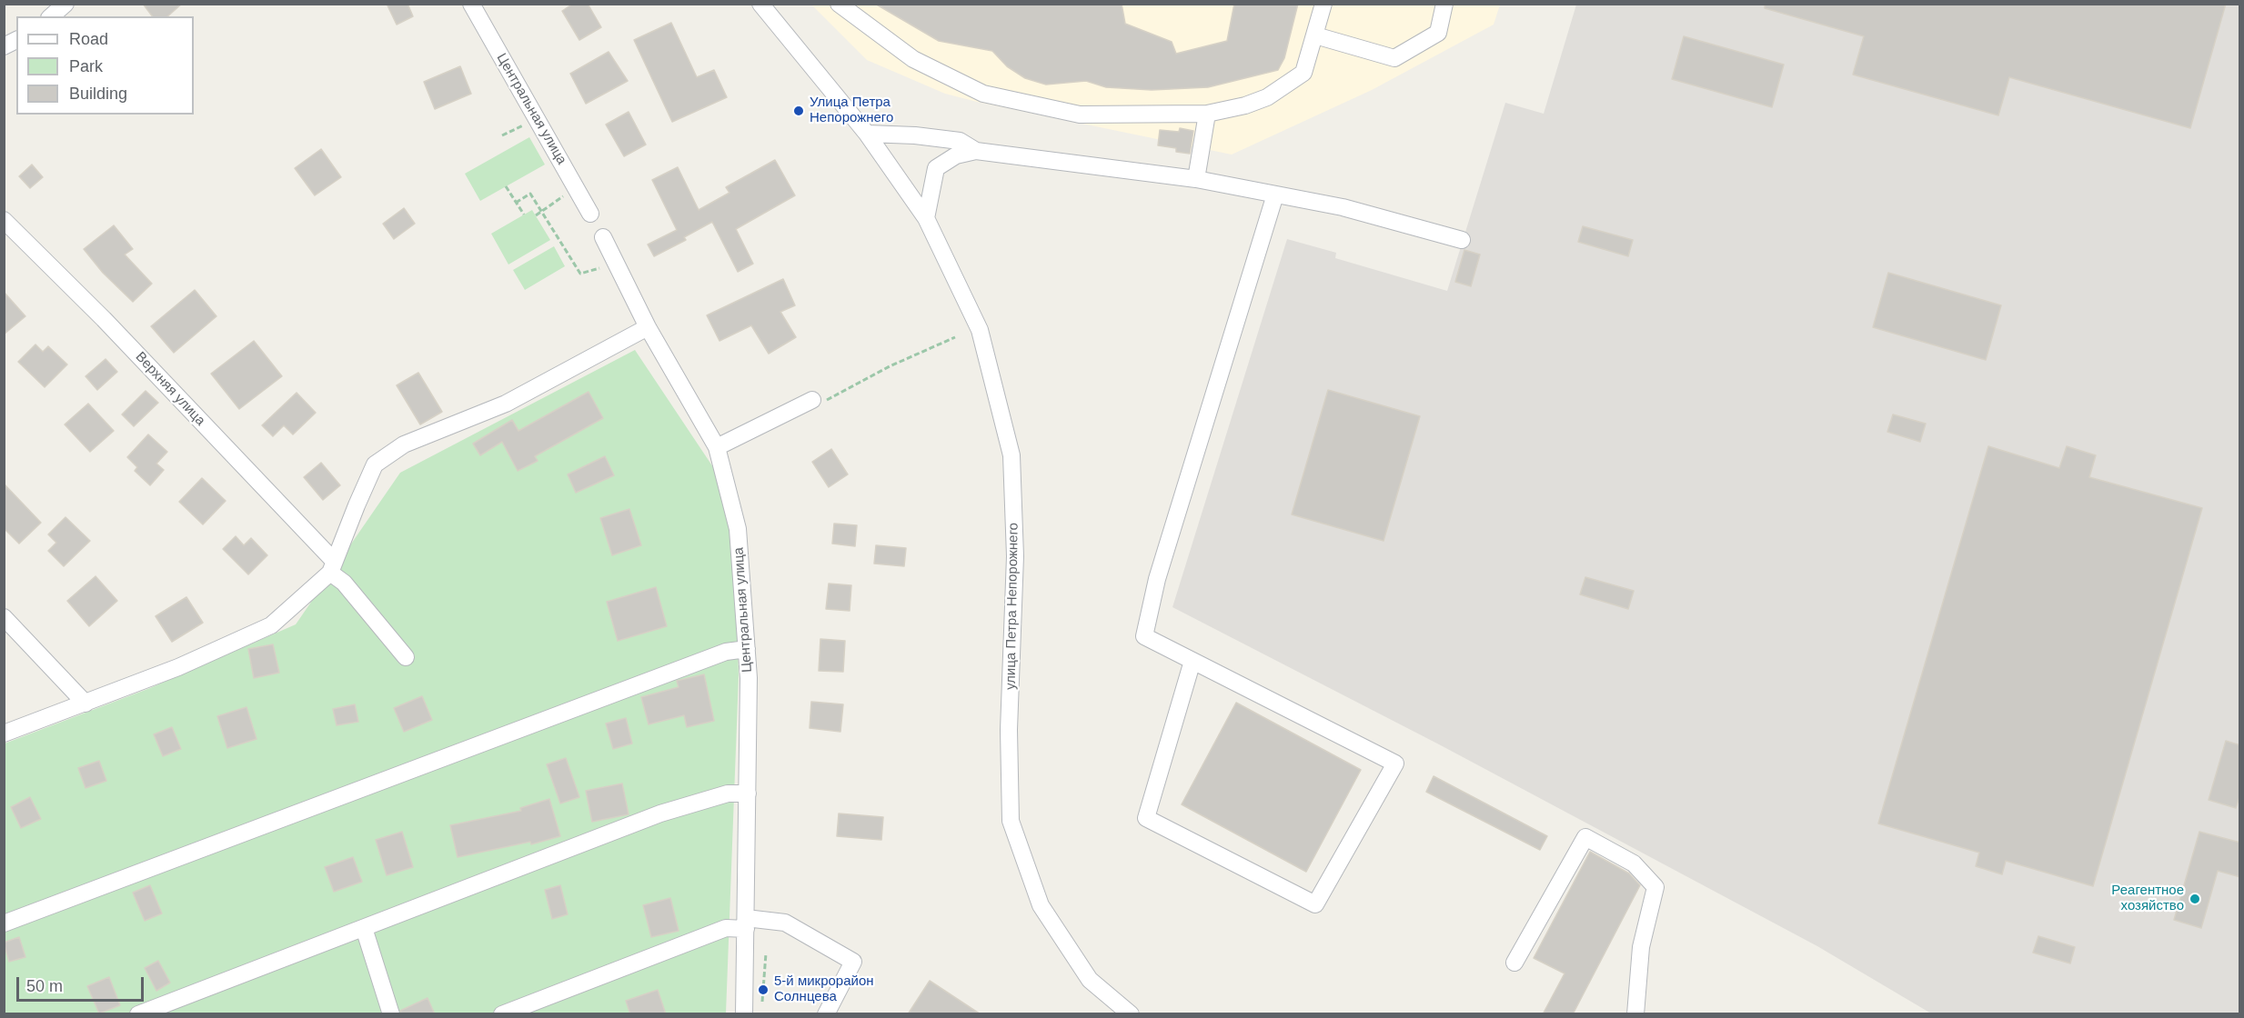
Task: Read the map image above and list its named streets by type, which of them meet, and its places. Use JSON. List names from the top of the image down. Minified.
{"streets":{"street":["Центральная улица","Верхняя улица","улица Петра Непорожнего"]},"places":["Улица Петра Непорожнего","Реагентное хозяйство","5-й микрорайон Солнцева"],"legend":["Road","Park","Building"],"scale_bar":"50 m"}
